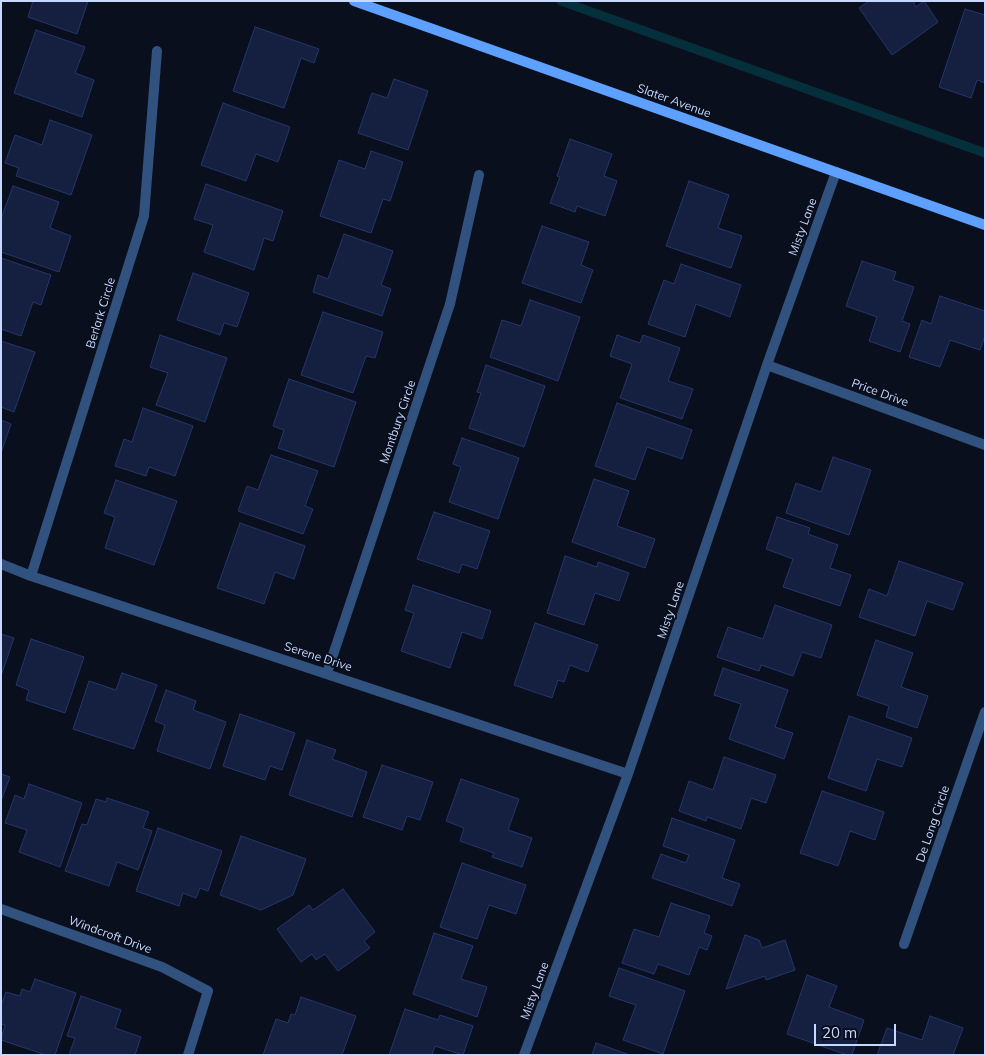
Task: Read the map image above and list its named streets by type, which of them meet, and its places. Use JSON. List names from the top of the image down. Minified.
{"streets":{"street":["Slater Avenue","Misty Lane","Berlark Circle","Price Drive","Montbury Circle","Serene Drive","De Long Circle","Windcroft Drive"]},"crossings":[["Slater Avenue","Misty Lane"],["Misty Lane","Price Drive"],["Misty Lane","Serene Drive"],["Berlark Circle","Serene Drive"],["Montbury Circle","Serene Drive"]],"scale_bar":"20 m"}
